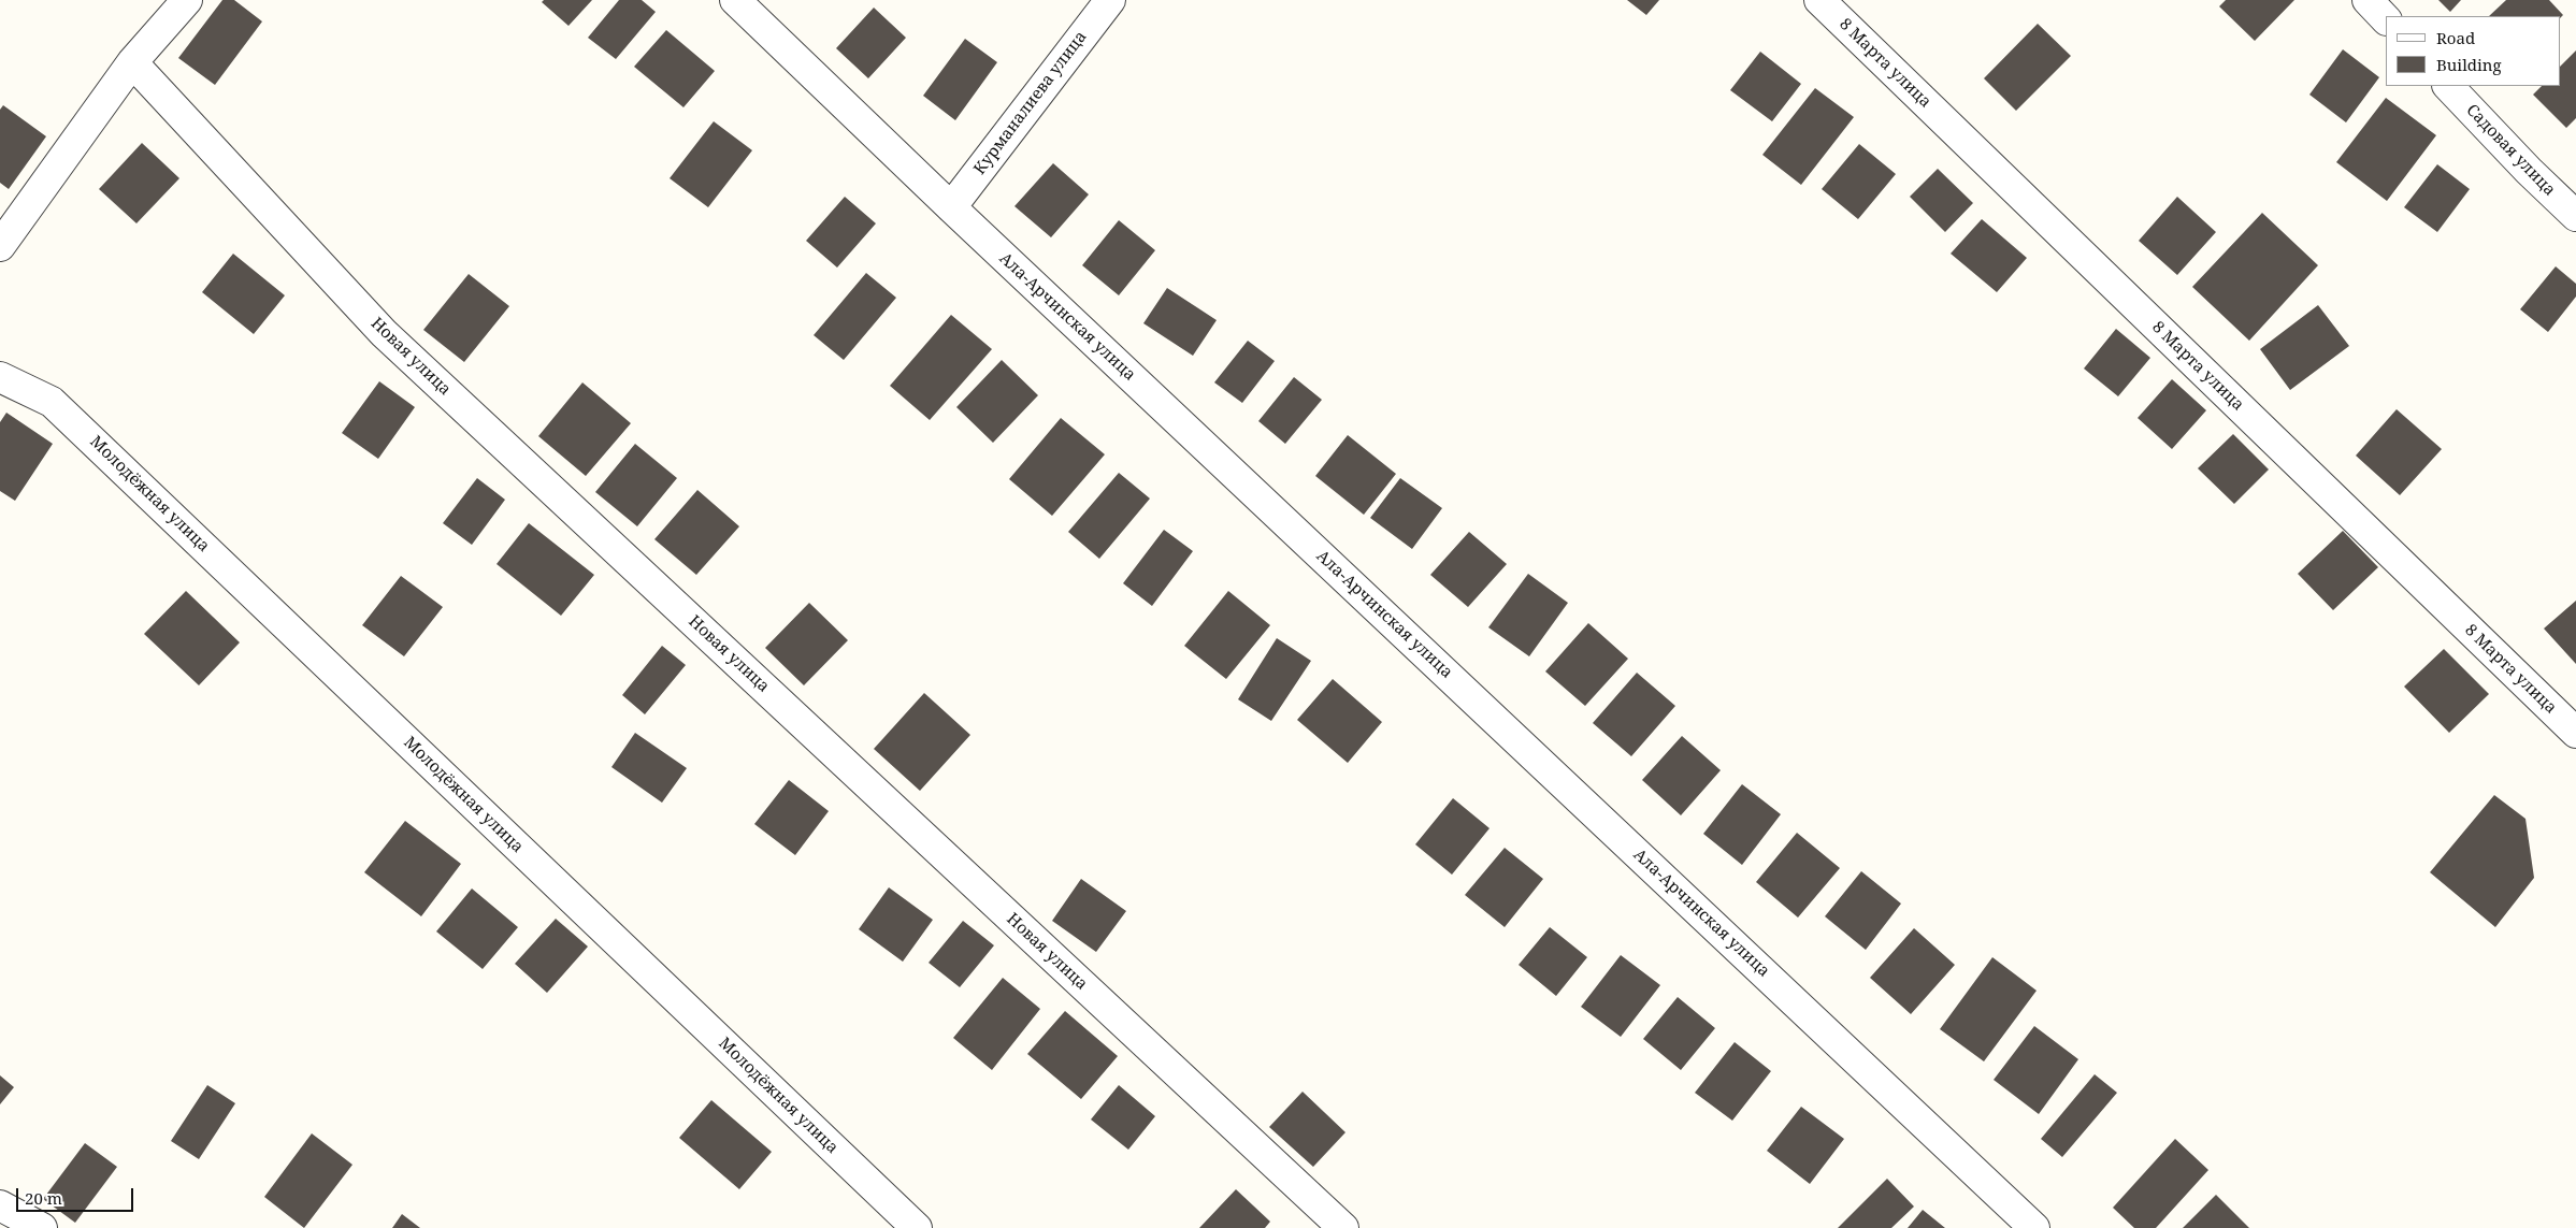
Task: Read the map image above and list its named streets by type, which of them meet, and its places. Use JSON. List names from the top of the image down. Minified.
{"streets":{"street":["8 Марта улица","Курманалиева улица","Садовая улица","Ала-Арчинская улица","Новая улица","Молодёжная улица"]},"crossings":[["Курманалиева улица","Ала-Арчинская улица"]],"legend":["Road","Building"],"scale_bar":"20 m"}
